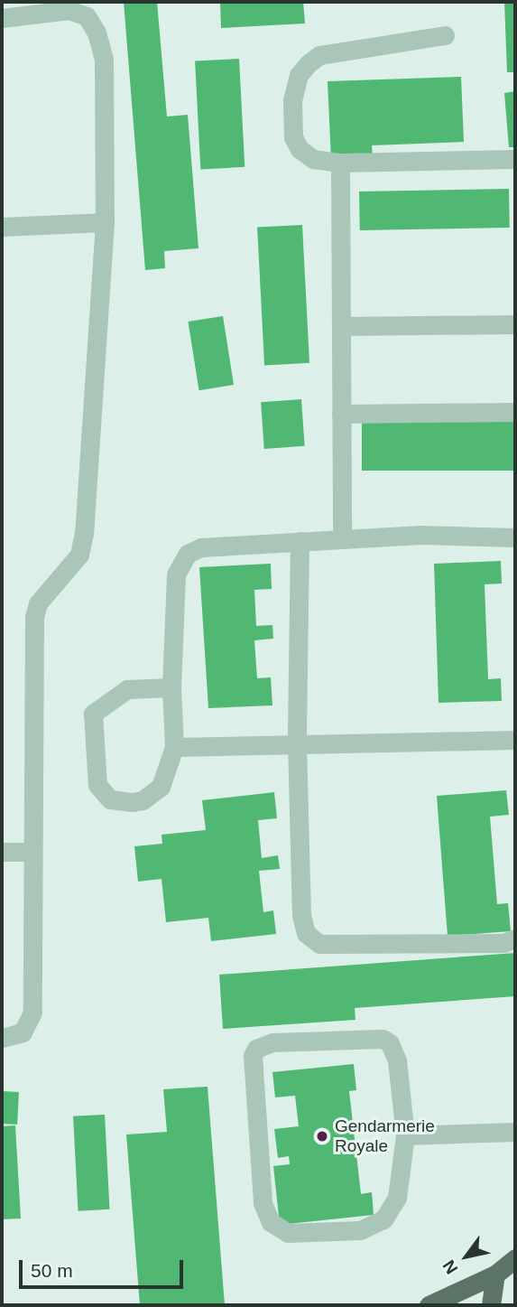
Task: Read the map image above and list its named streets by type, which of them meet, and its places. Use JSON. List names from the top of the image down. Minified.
{"places":["Gendarmerie Royale"],"scale_bar":"50 m","north":"bottom left"}
